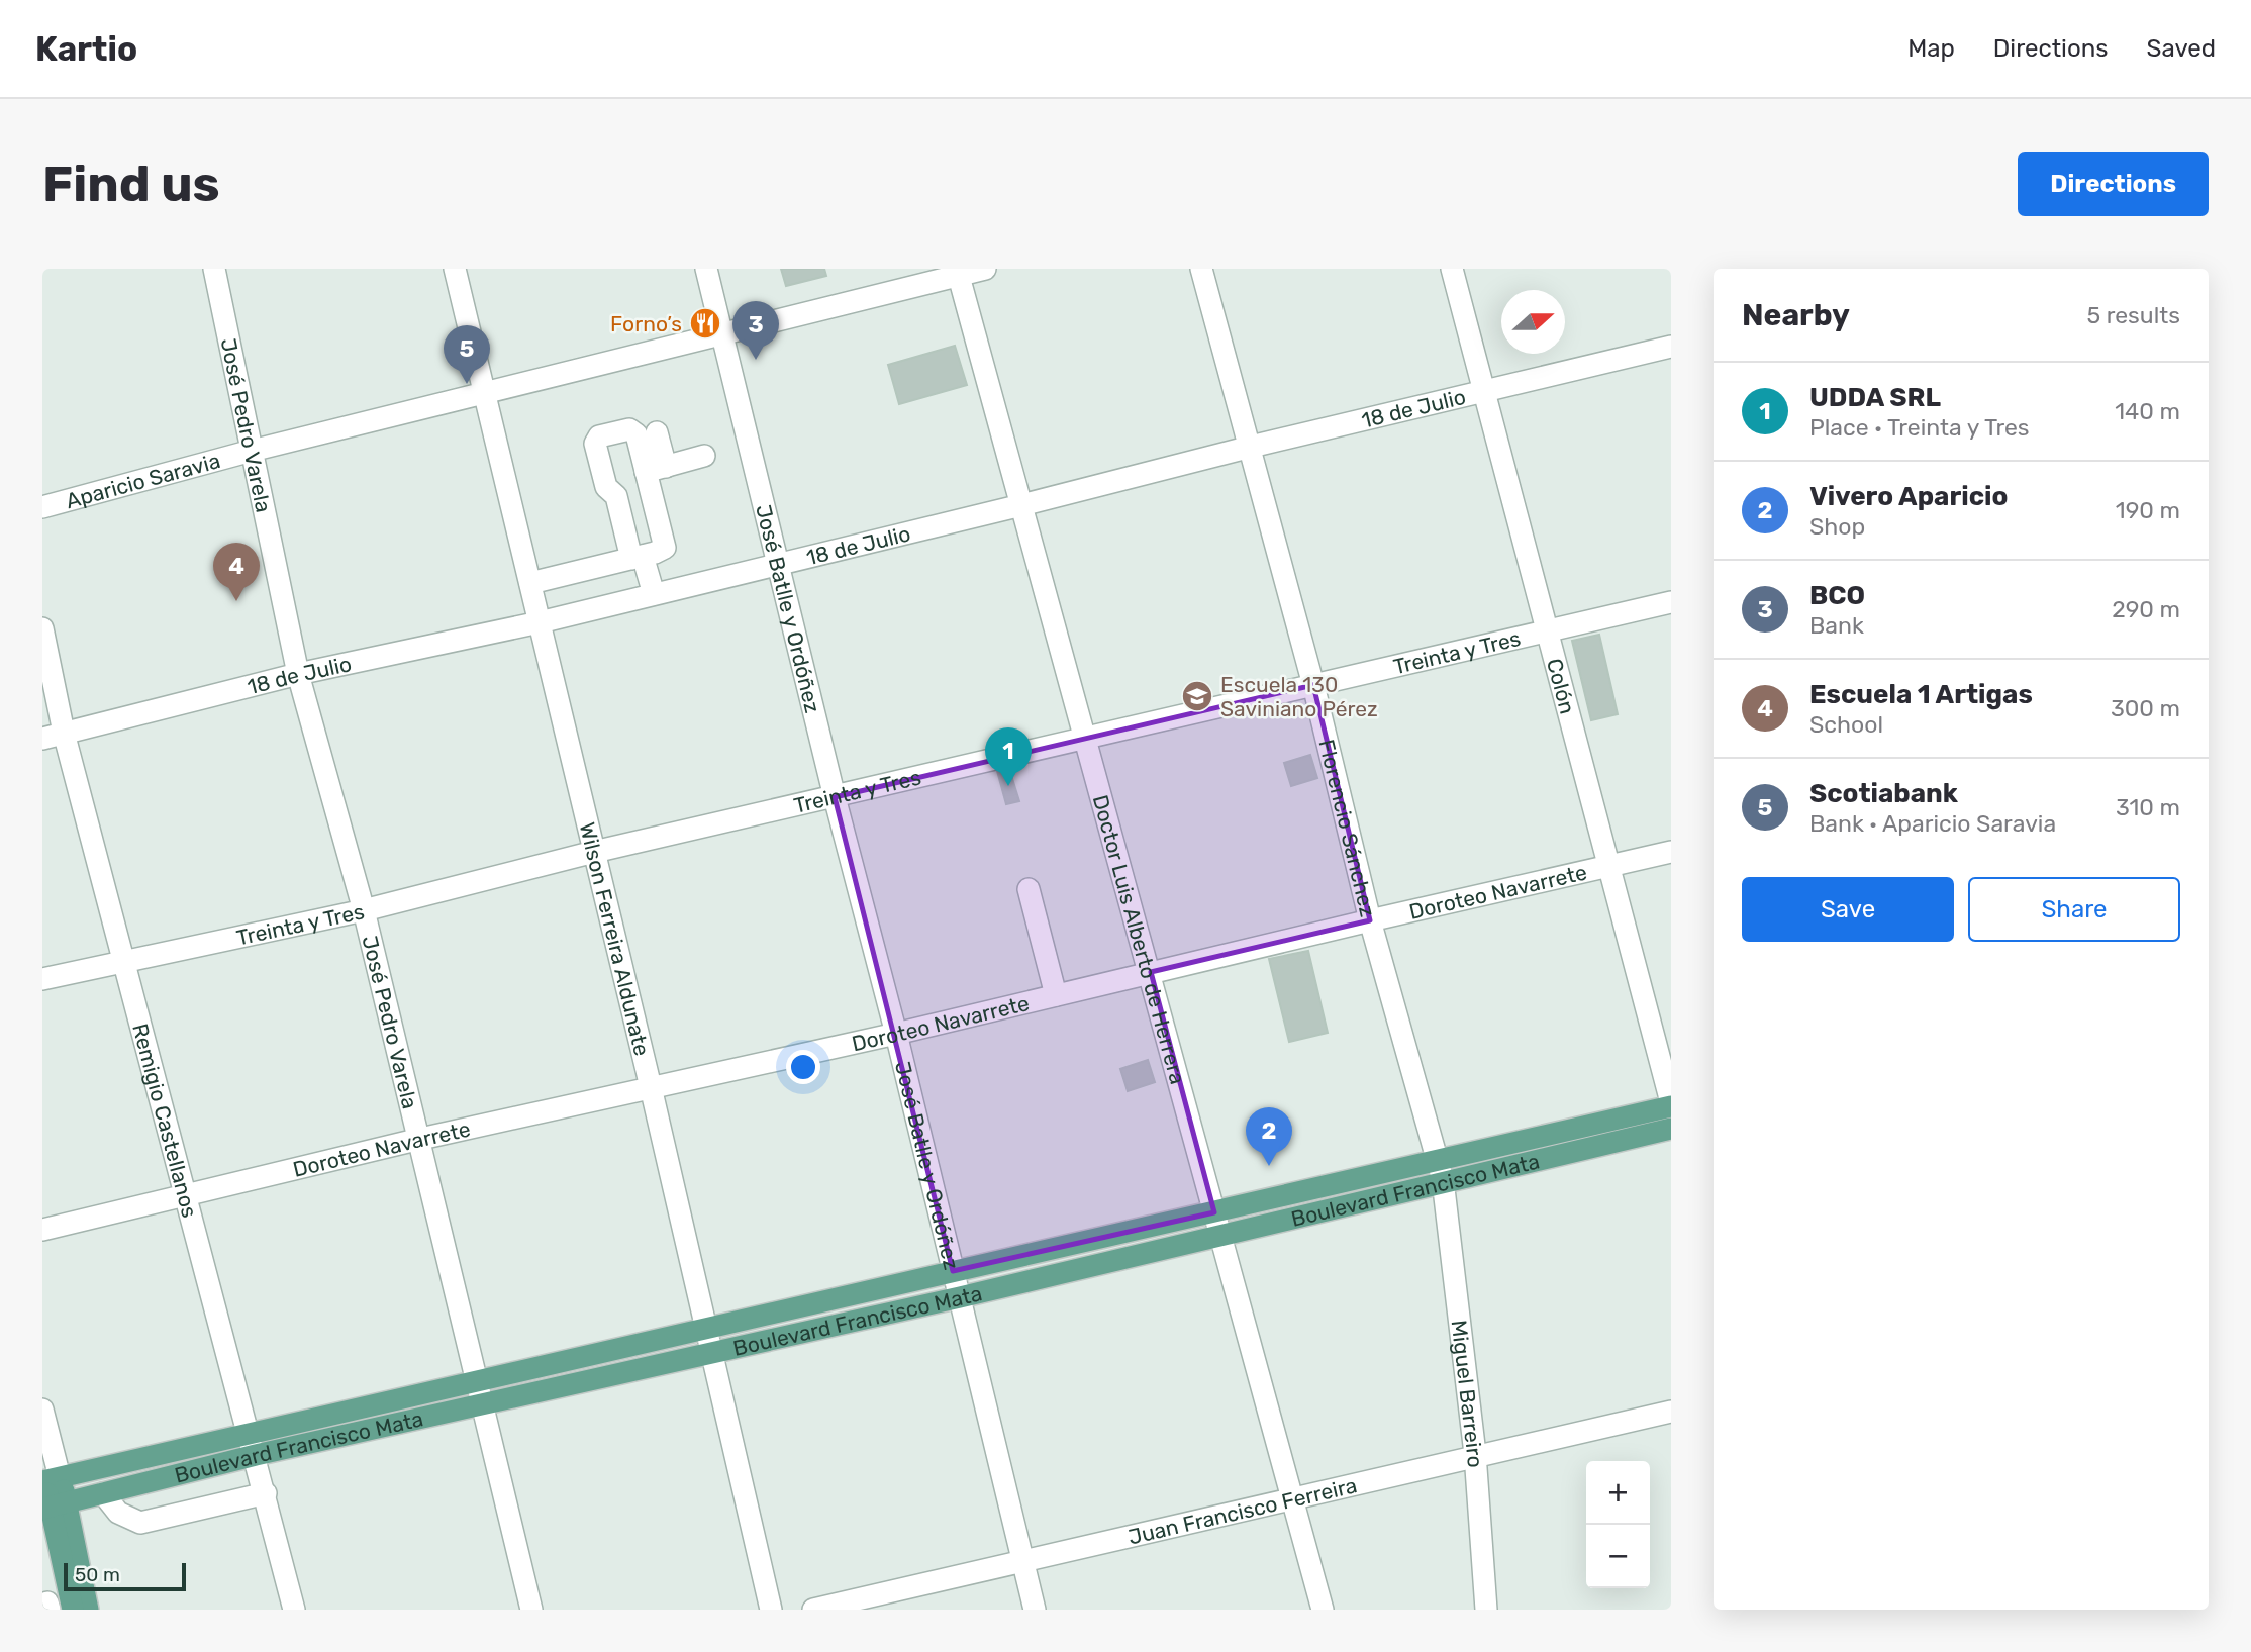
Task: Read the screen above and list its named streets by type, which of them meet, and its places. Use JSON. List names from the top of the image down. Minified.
{"streets":{"main road":["Boulevard Francisco Mata"],"street":["18 de Julio","José Pedro Varela","Aparicio Saravia","José Batlle y Ordóñez","Treinta y Tres","Colón","Florencio Sánchez","Doroteo Navarrete","Wilson Ferreira Aldunate","Doctor Luis Alberto de Herrera","Remigio Castellanos","Miguel Barreiro","Juan Francisco Ferreira"]},"crossings":[["18 de Julio","José Pedro Varela"],["18 de Julio","José Batlle y Ordóñez"],["18 de Julio","Colón"],["18 de Julio","Florencio Sánchez"],["18 de Julio","Wilson Ferreira Aldunate"],["18 de Julio","Doctor Luis Alberto de Herrera"],["18 de Julio","Remigio Castellanos"],["José Pedro Varela","Aparicio Saravia"],["José Pedro Varela","Treinta y Tres"],["José Pedro Varela","Doroteo Navarrete"],["José Pedro Varela","Boulevard Francisco Mata"],["Aparicio Saravia","José Batlle y Ordóñez"],["Aparicio Saravia","Wilson Ferreira Aldunate"],["Aparicio Saravia","Doctor Luis Alberto de Herrera"],["José Batlle y Ordóñez","Treinta y Tres"],["José Batlle y Ordóñez","Doroteo Navarrete"],["José Batlle y Ordóñez","Boulevard Francisco Mata"],["José Batlle y Ordóñez","Juan Francisco Ferreira"],["Treinta y Tres","Colón"],["Treinta y Tres","Florencio Sánchez"],["Treinta y Tres","Wilson Ferreira Aldunate"],["Treinta y Tres","Doctor Luis Alberto de Herrera"],["Treinta y Tres","Remigio Castellanos"],["Colón","Doroteo Navarrete"],["Colón","Boulevard Francisco Mata"],["Florencio Sánchez","Doroteo Navarrete"],["Florencio Sánchez","Boulevard Francisco Mata"],["Florencio Sánchez","Miguel Barreiro"],["Doroteo Navarrete","Wilson Ferreira Aldunate"],["Doroteo Navarrete","Doctor Luis Alberto de Herrera"],["Doroteo Navarrete","Remigio Castellanos"],["Wilson Ferreira Aldunate","Boulevard Francisco Mata"],["Doctor Luis Alberto de Herrera","Boulevard Francisco Mata"],["Doctor Luis Alberto de Herrera","Juan Francisco Ferreira"],["Remigio Castellanos","Boulevard Francisco Mata"],["Boulevard Francisco Mata","Miguel Barreiro"],["Miguel Barreiro","Juan Francisco Ferreira"]],"places":{"restaurant":["Forno’s"],"school or university":["Escuela 130 Saviniano Pérez"]},"scale_bar":"50 m","north":"right","page":{"header":"Kartio","nav":["Map","Directions","Saved"],"buttons":["Directions",["Save","Share"]],"title":"Find us","heading":["Nearby","5 results"],"pins":["3","5","4","1","2"],"list":[{"mark":"1","name":"UDDA SRL","note":"Place · Treinta y Tres","value":"140 m"},{"mark":"2","name":"Vivero Aparicio","note":"Shop","value":"190 m"},{"mark":"3","name":"BCO","note":"Bank","value":"290 m"},{"mark":"4","name":"Escuela 1 Artigas","note":"School","value":"300 m"},{"mark":"5","name":"Scotiabank","note":"Bank · Aparicio Saravia","value":"310 m"}],"map_buttons":["+","−"],"scale":"50 m"}}
